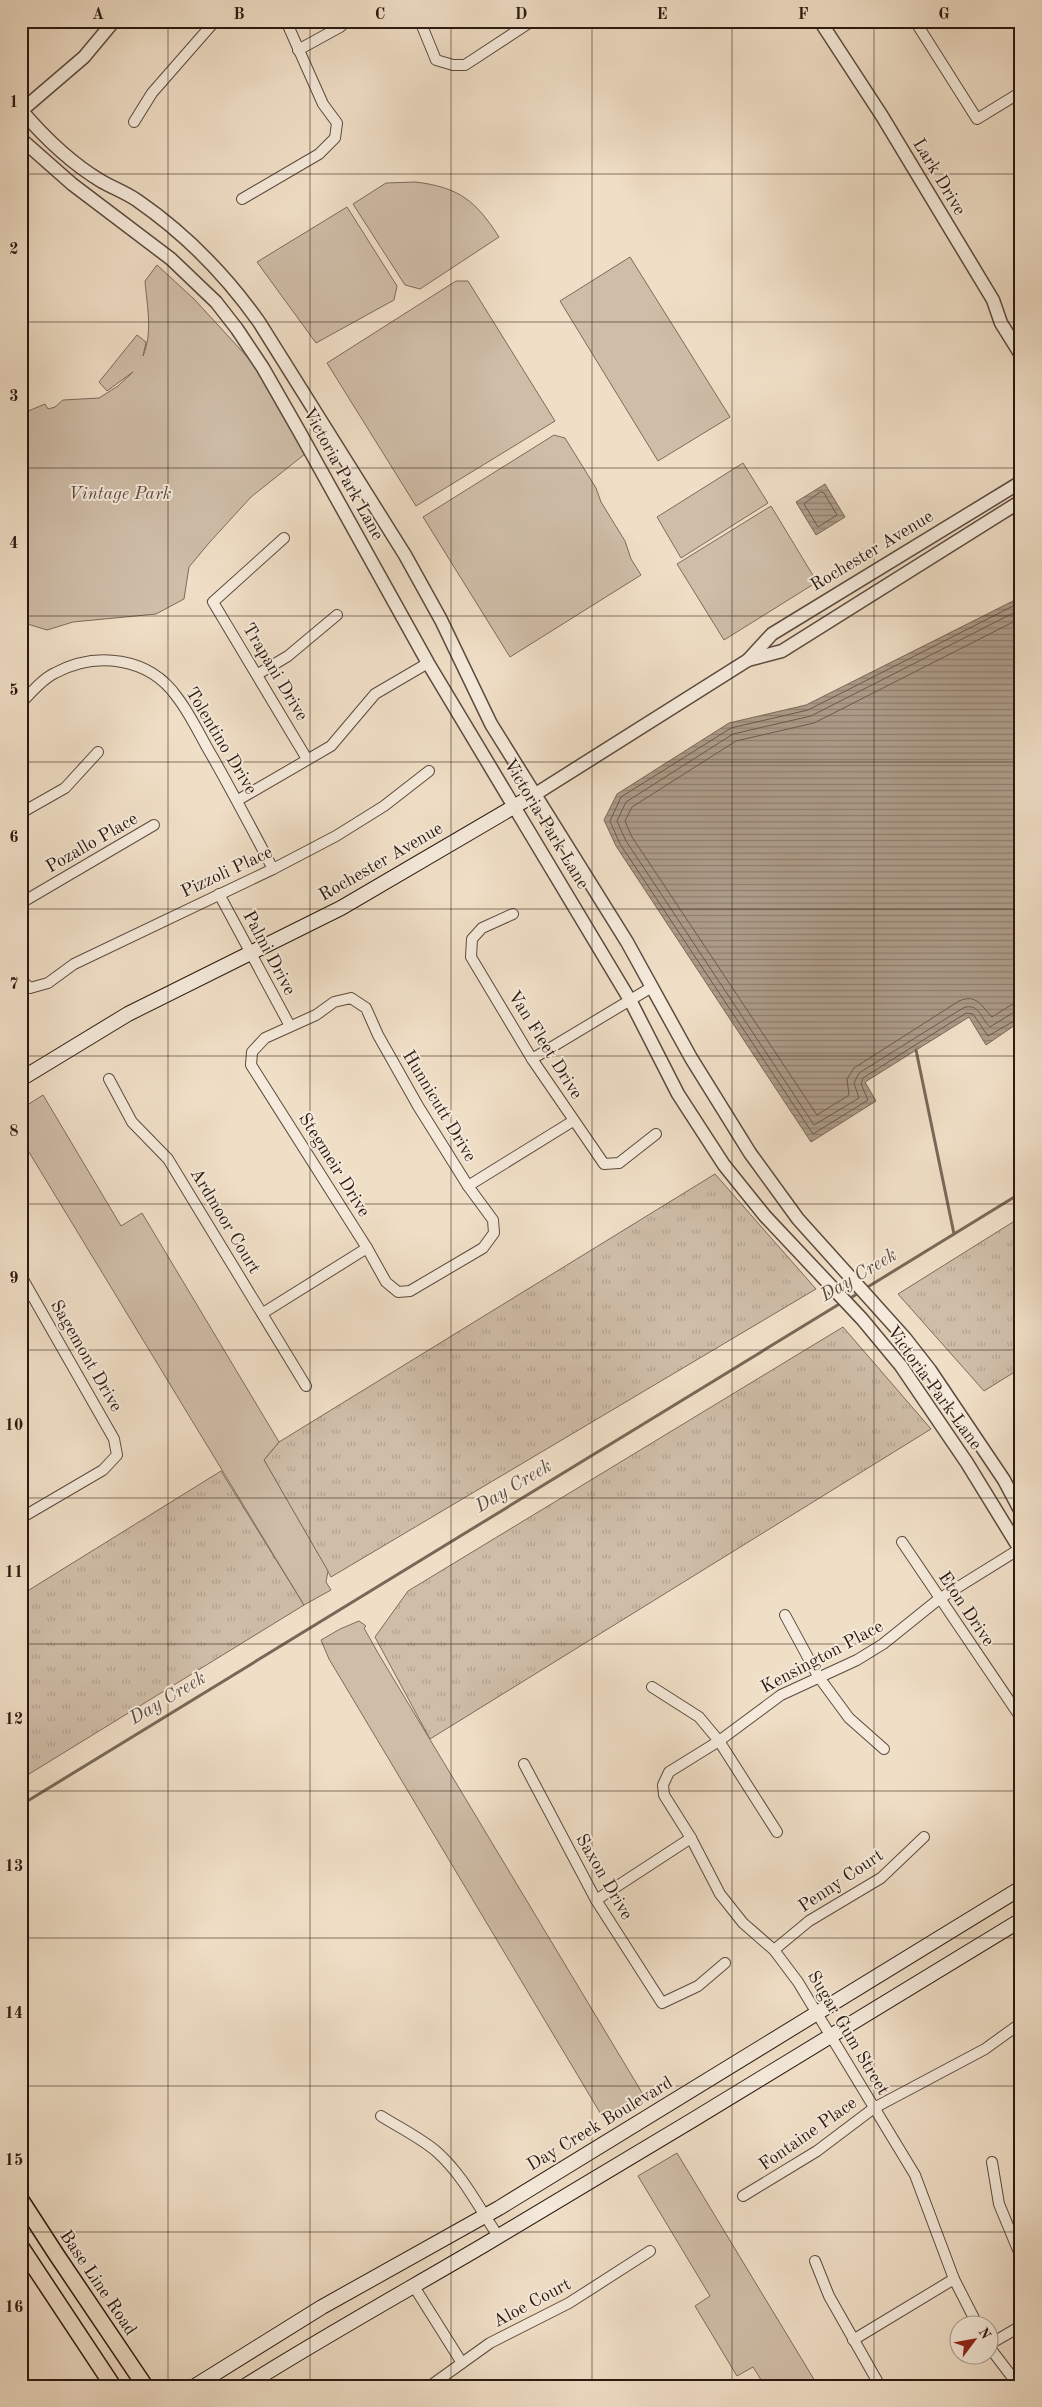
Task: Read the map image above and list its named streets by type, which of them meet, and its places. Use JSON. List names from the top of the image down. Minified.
{"streets":{"main road":["Rochester Avenue","Day Creek Boulevard","Base Line Road"],"street":["Lark Drive","Victoria Park Lane","Trapani Drive","Tolentino Drive","Pozallo Place","Pizzoli Place","Palmi Drive","Van Fleet Drive","Hunnicutt Drive","Stegmeir Drive","Ardmoor Court","Sagemont Drive","Eton Drive","Kensington Place","Saxon Drive","Penny Court","Sugar Gum Street","Fontaine Place","Aloe Court"]},"crossings":[["Victoria Park Lane","Rochester Avenue"],["Victoria Park Lane","Kensington Place"],["Rochester Avenue","Palmi Drive"],["Tolentino Drive","Pizzoli Place"],["Pizzoli Place","Palmi Drive"],["Palmi Drive","Hunnicutt Drive"],["Palmi Drive","Stegmeir Drive"],["Hunnicutt Drive","Stegmeir Drive"],["Eton Drive","Kensington Place"],["Kensington Place","Sugar Gum Street"],["Penny Court","Sugar Gum Street"],["Sugar Gum Street","Day Creek Boulevard"],["Sugar Gum Street","Fontaine Place"]],"water":["Day Creek"],"parks":["Vintage Park"],"north":"top right","grid":{"columns":["A","B","C","D","E","F","G"],"rows":["1","2","3","4","5","6","7","8","9","10","11","12","13","14","15","16"]}}
